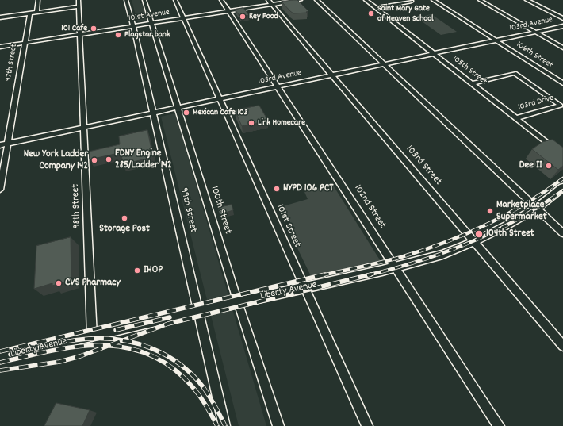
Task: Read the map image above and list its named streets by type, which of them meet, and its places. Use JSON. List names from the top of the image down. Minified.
{"streets":{"street":["101st Avenue","103rd Avenue","106th Street","97th Street","105th Street","103rd Drive","103rd Street","98th Street","102nd Street","99th Street","100th Street","101st Street","Liberty Avenue"]},"crossings":[["101st Avenue","97th Street"],["101st Avenue","103rd Street"],["101st Avenue","98th Street"],["101st Avenue","102nd Street"],["101st Avenue","99th Street"],["101st Avenue","100th Street"],["101st Avenue","101st Street"],["103rd Avenue","106th Street"],["103rd Avenue","97th Street"],["103rd Avenue","105th Street"],["103rd Avenue","103rd Street"],["103rd Avenue","98th Street"],["103rd Avenue","102nd Street"],["103rd Avenue","99th Street"],["103rd Avenue","100th Street"],["103rd Avenue","101st Street"],["105th Street","103rd Drive"],["103rd Street","Liberty Avenue"],["98th Street","Liberty Avenue"],["102nd Street","Liberty Avenue"],["99th Street","Liberty Avenue"],["100th Street","Liberty Avenue"],["101st Street","Liberty Avenue"]],"places":["Saint Mary Gate of Heaven School","Key Food","101 Cafe","Flagstar bank","Mexican Cafe 103","Link Homecare","FDNY Engine 285/Ladder 142","New York Ladder Company 142","Dee II","NYPD 106 PCT","Marketplace Supermarket","Storage Post","104th Street","IHOP","CVS Pharmacy"]}
